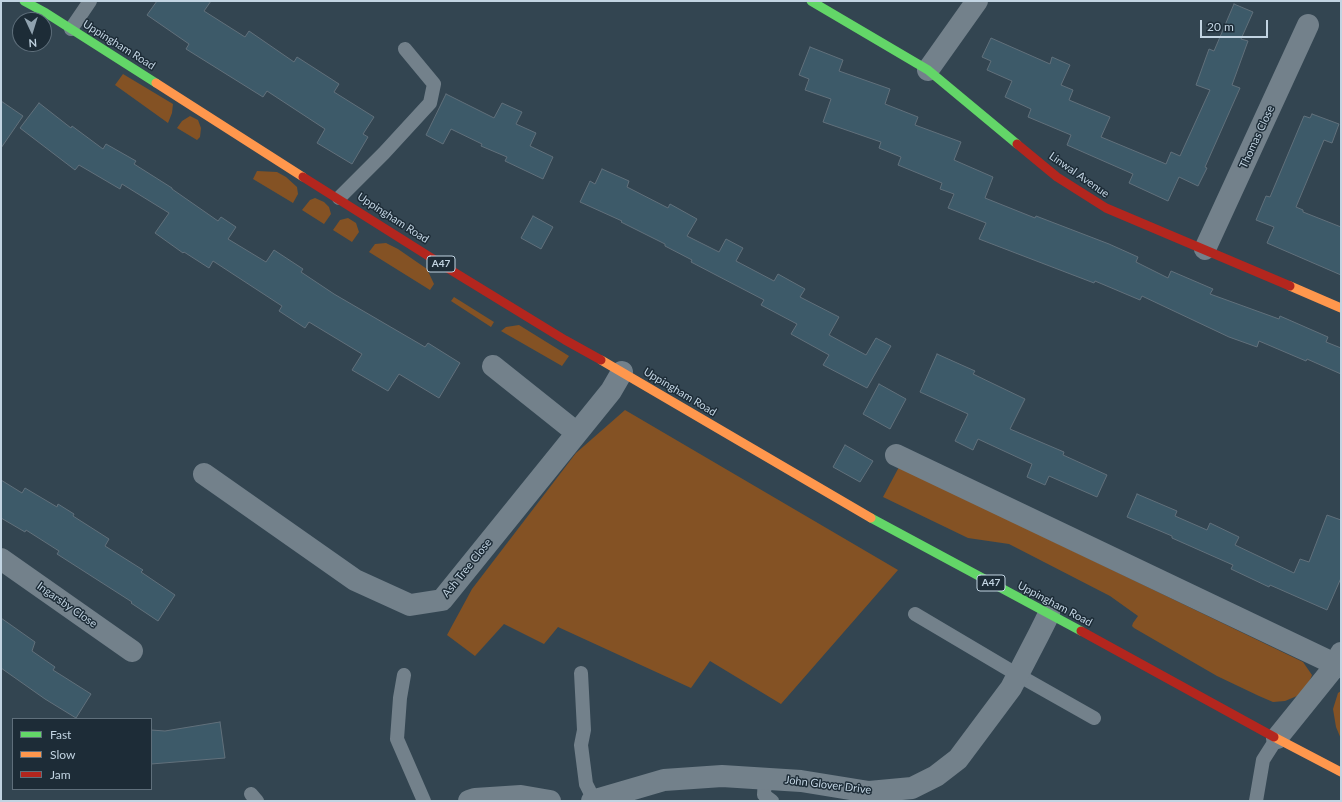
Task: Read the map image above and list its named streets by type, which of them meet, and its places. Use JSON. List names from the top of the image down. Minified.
{"streets":{"main road":["Uppingham Road","Linwal Avenue","A47"],"street":["Thomas Close","Ash Tree Close","Ingarsby Close","John Glover Drive"]},"crossings":[["Uppingham Road","Ash Tree Close"],["Uppingham Road","John Glover Drive"],["Thomas Close","Linwal Avenue"]],"legend":["Fast","Slow","Jam"],"scale_bar":"20 m","north":"bottom"}
